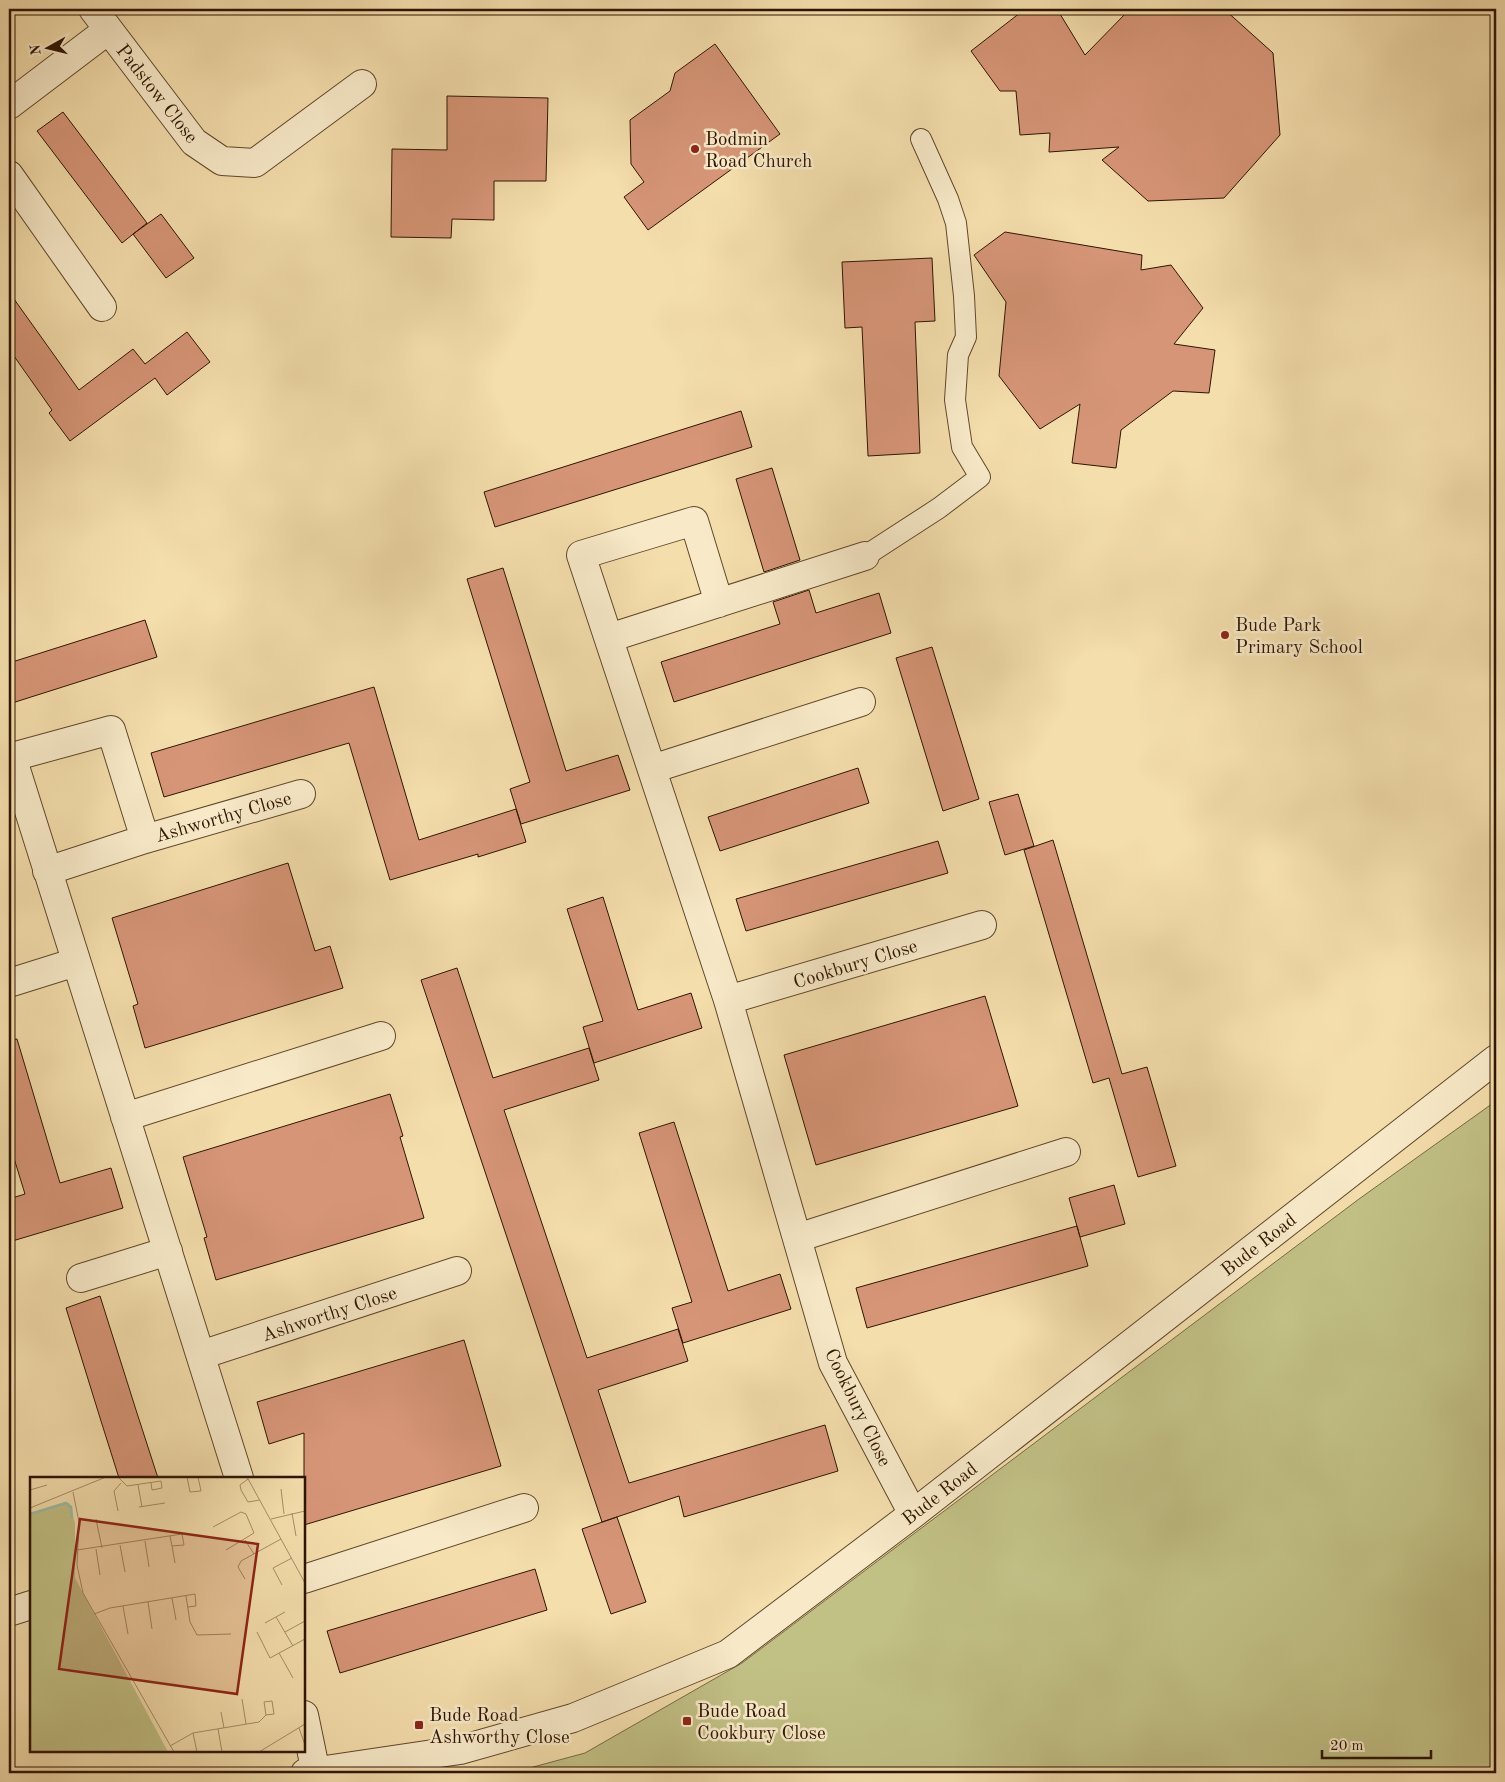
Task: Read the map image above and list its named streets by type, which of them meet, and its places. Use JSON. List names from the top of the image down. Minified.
{"streets":{"street":["Padstow Close","Ashworthy Close","Cookbury Close","Bude Road"]},"crossings":[["Cookbury Close","Bude Road"]],"places":{"other":["Bodmin Road Church","Bude Park Primary School"],"transit":["Bude Road Cookbury Close","Bude Road Ashworthy Close"]},"scale_bar":"20 m","north":"left"}
